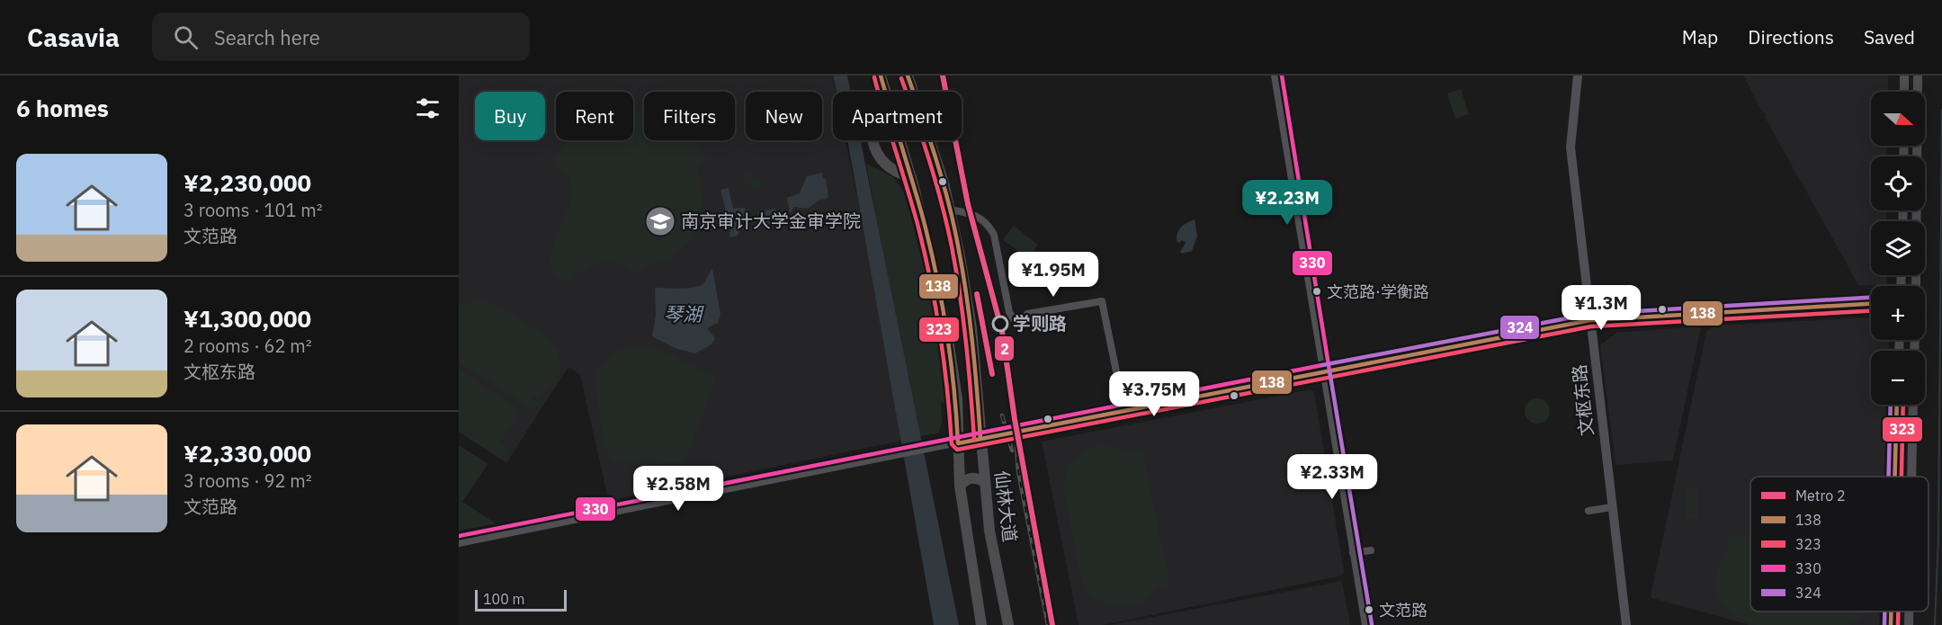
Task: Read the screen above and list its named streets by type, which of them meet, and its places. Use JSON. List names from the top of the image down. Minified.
{"streets":{"main road":["仙林大道"],"street":["文枢东路"]},"water":["琴湖"],"places":{"school or university":["南京审计大学金审学院"],"other":["文范路·学衡路","学则路","文范路"]},"lines":["metro line 2","transit line 138","transit line 330","transit line 323","transit line 324"],"legend":["Metro 2","138","323","330","324"],"scale_bar":"100 m","north":"right","page":{"header":"Casavia","search":"Search here","nav":["Map","Directions","Saved"],"heading":"6 homes","map_buttons":["+","−"],"chip":["Buy","Rent","Filters","New","Apartment"],"list":[{"name":"¥2,230,000","note":"3 rooms · 101 m² · 文范路"},{"name":"¥1,300,000","note":"2 rooms · 62 m² · 文枢东路"},{"name":"¥2,330,000","note":"3 rooms · 92 m² · 文范路"}],"price":["¥2.23M","¥1.95M","¥1.3M","¥3.75M","¥2.33M","¥2.58M"],"scale":"100 m"}}
